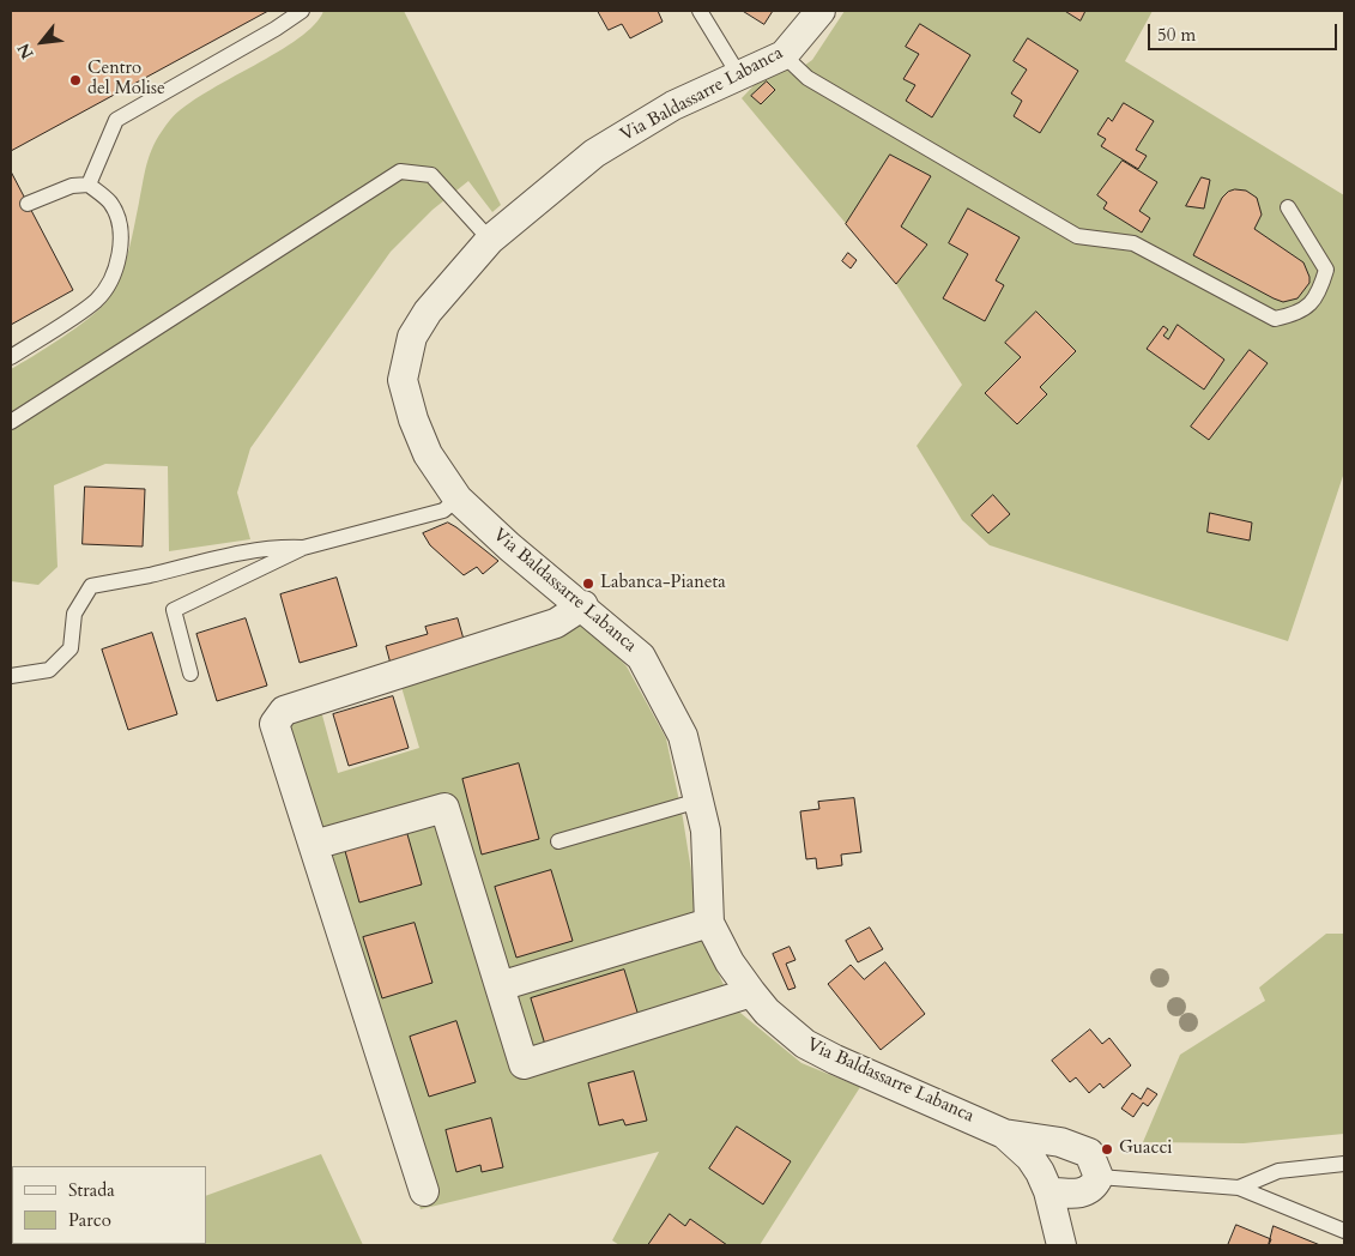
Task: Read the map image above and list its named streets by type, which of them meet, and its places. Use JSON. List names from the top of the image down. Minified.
{"streets":{"street":["Via Baldassarre Labanca"]},"places":["Centro del Molise","Labanca-Pianeta","Guacci"],"legend":["Strada","Parco"],"scale_bar":"50 m","north":"bottom left"}
